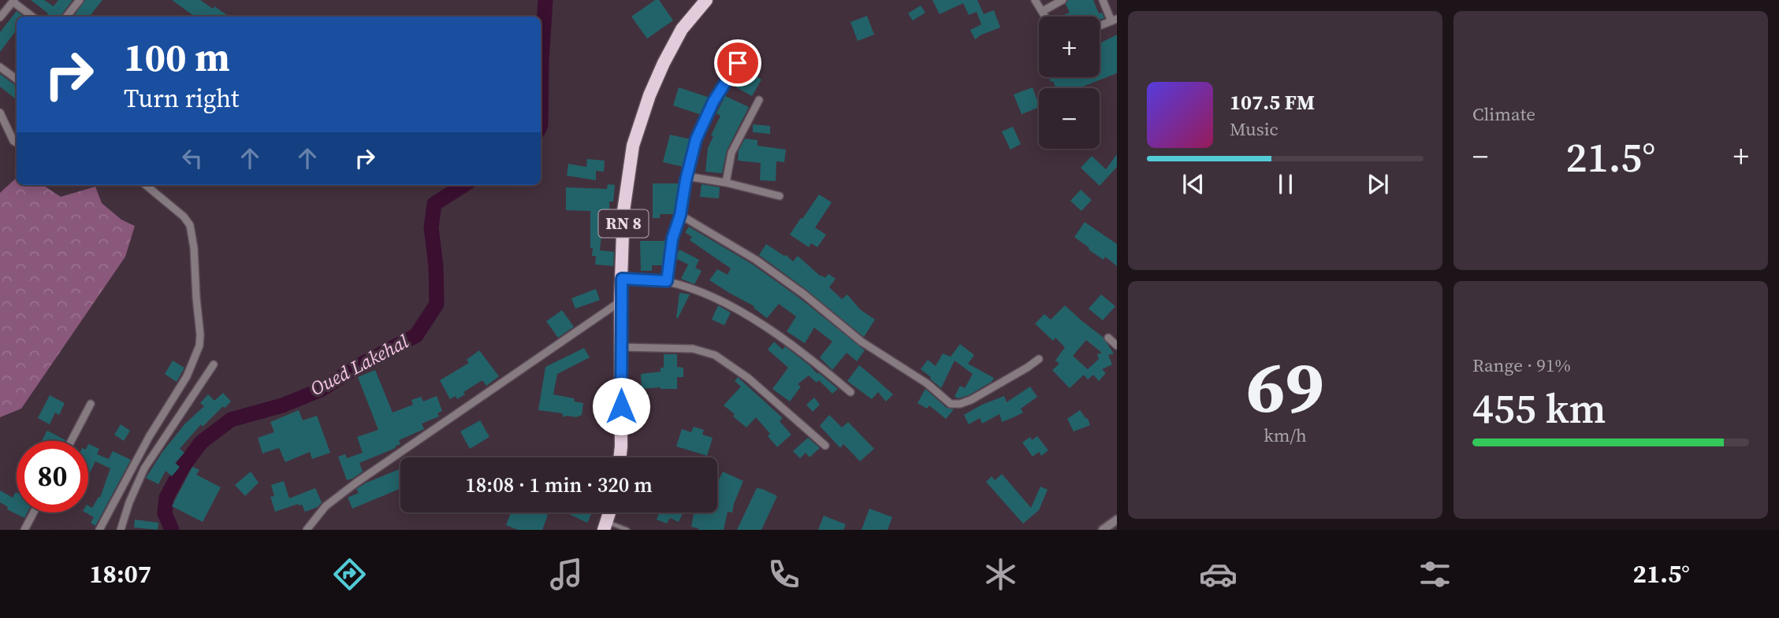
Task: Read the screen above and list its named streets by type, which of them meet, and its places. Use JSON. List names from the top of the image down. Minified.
{"streets":{"highway":["RN 8"]},"water":["Oued Lakehal"],"page":{"tile":["Climate",["69","km/h"],["Range · 91%","455 km"]],"map_buttons":["+","−"],"turn":["100 m","Turn right"],"song":["107.5 FM","Music"],"heat":["−","21.5°","+"],"limit":"80","trip":"18:08 · 1 min · 320 m","tabs":["18:07","21.5°"]}}
